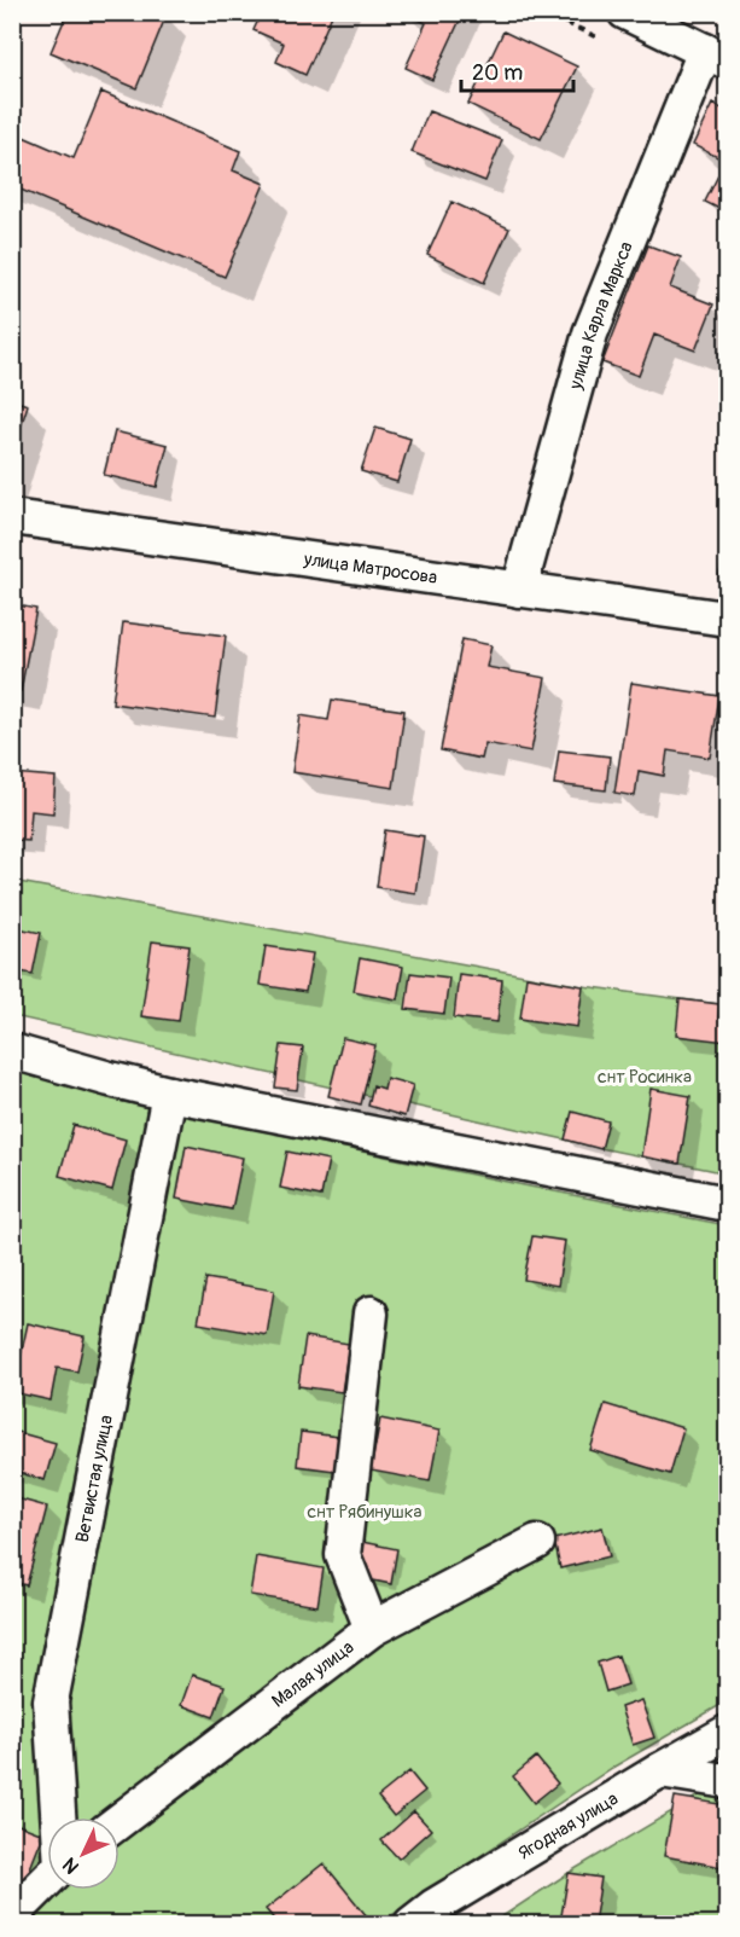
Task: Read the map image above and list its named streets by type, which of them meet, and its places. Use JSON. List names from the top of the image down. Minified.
{"streets":{"street":["улица Карла Маркса","улица Матросова","Ветвистая улица","Малая улица","Ягодная улица"]},"crossings":[["улица Карла Маркса","улица Матросова"]],"parks":["снт Росинка","снт Рябинушка"],"scale_bar":"20 m","north":"bottom left"}
